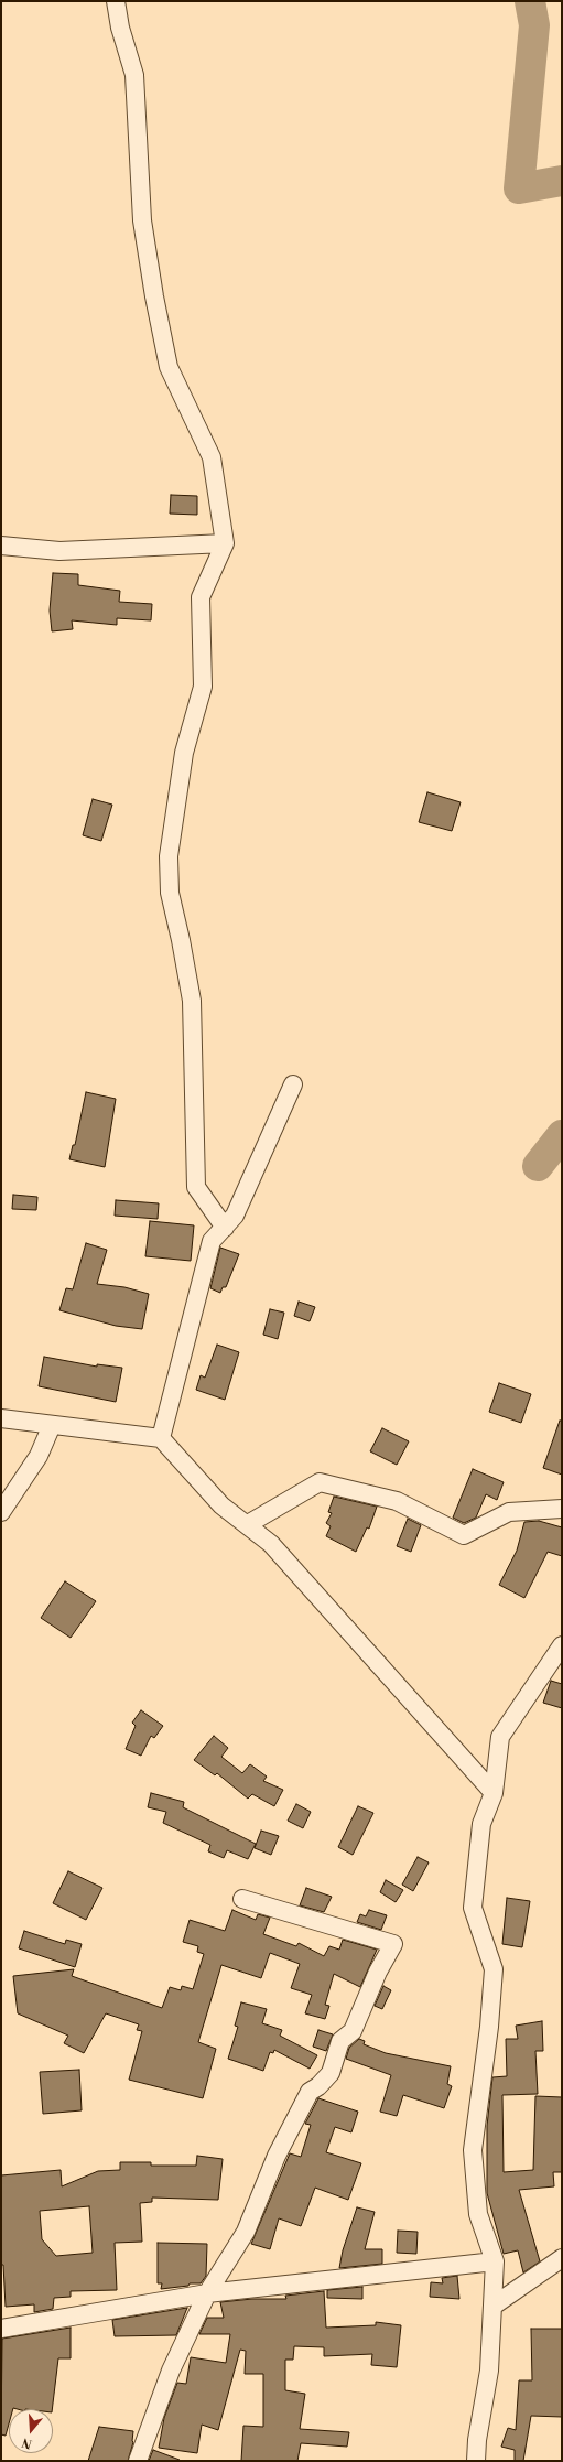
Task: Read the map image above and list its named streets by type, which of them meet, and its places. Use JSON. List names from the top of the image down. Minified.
{"north":"bottom"}
